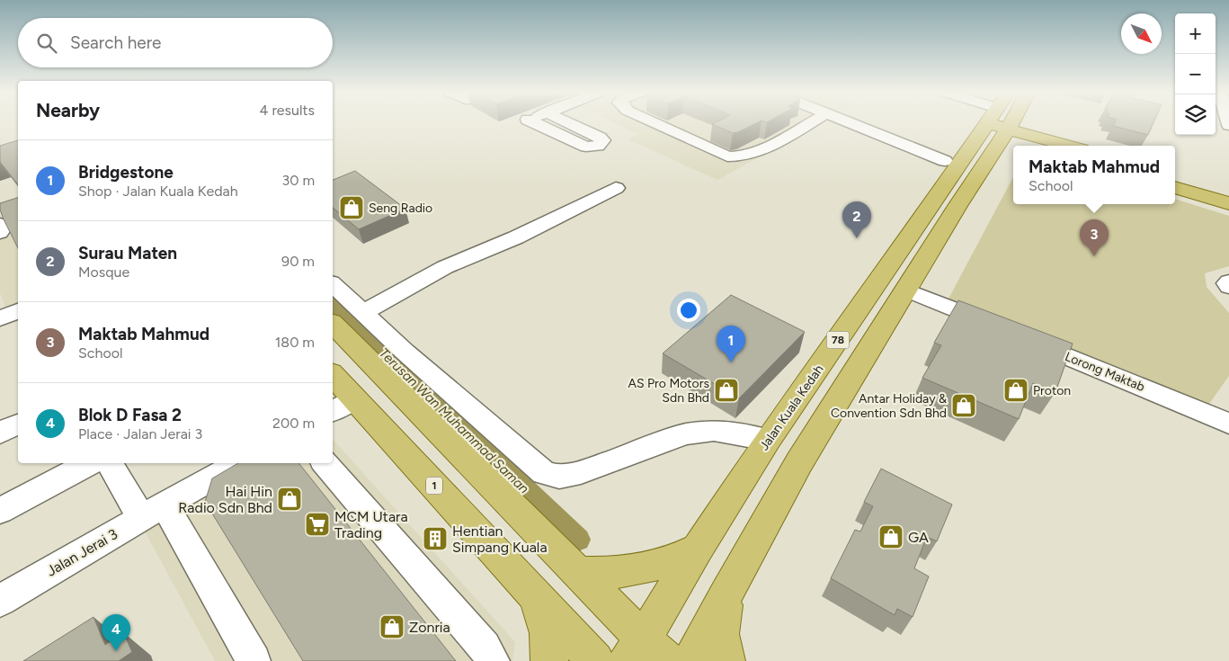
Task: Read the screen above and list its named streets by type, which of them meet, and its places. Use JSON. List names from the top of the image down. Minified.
{"streets":{"main road":["78","Jalan Kuala Kedah","1"],"street":["Lorong Maktab","Jalan Jerai 3"]},"water":["Terusan Wan Muhammad Saman"],"places":{"shop":["Seng Radio","AS Pro Motors Sdn Bhd","Proton","Antar Holiday & Convention Sdn Bhd","Hai Hin Radio Sdn Bhd","GA","Zonria"],"supermarket":["MCM Utara Trading"],"building":["Hentian Simpang Kuala"]},"north":"bottom right","page":{"map_buttons":["+","−"],"search":"Search here","heading":["Nearby","4 results"],"list":[{"mark":"1","name":"Bridgestone","note":"Shop · Jalan Kuala Kedah","value":"30 m"},{"mark":"2","name":"Surau Maten","note":"Mosque","value":"90 m"},{"mark":"3","name":"Maktab Mahmud","note":"School","value":"180 m"},{"mark":"4","name":"Blok D Fasa 2","note":"Place · Jalan Jerai 3","value":"200 m"}],"popup":["Maktab Mahmud","School"],"pins":["2","3","1","4"]}}
